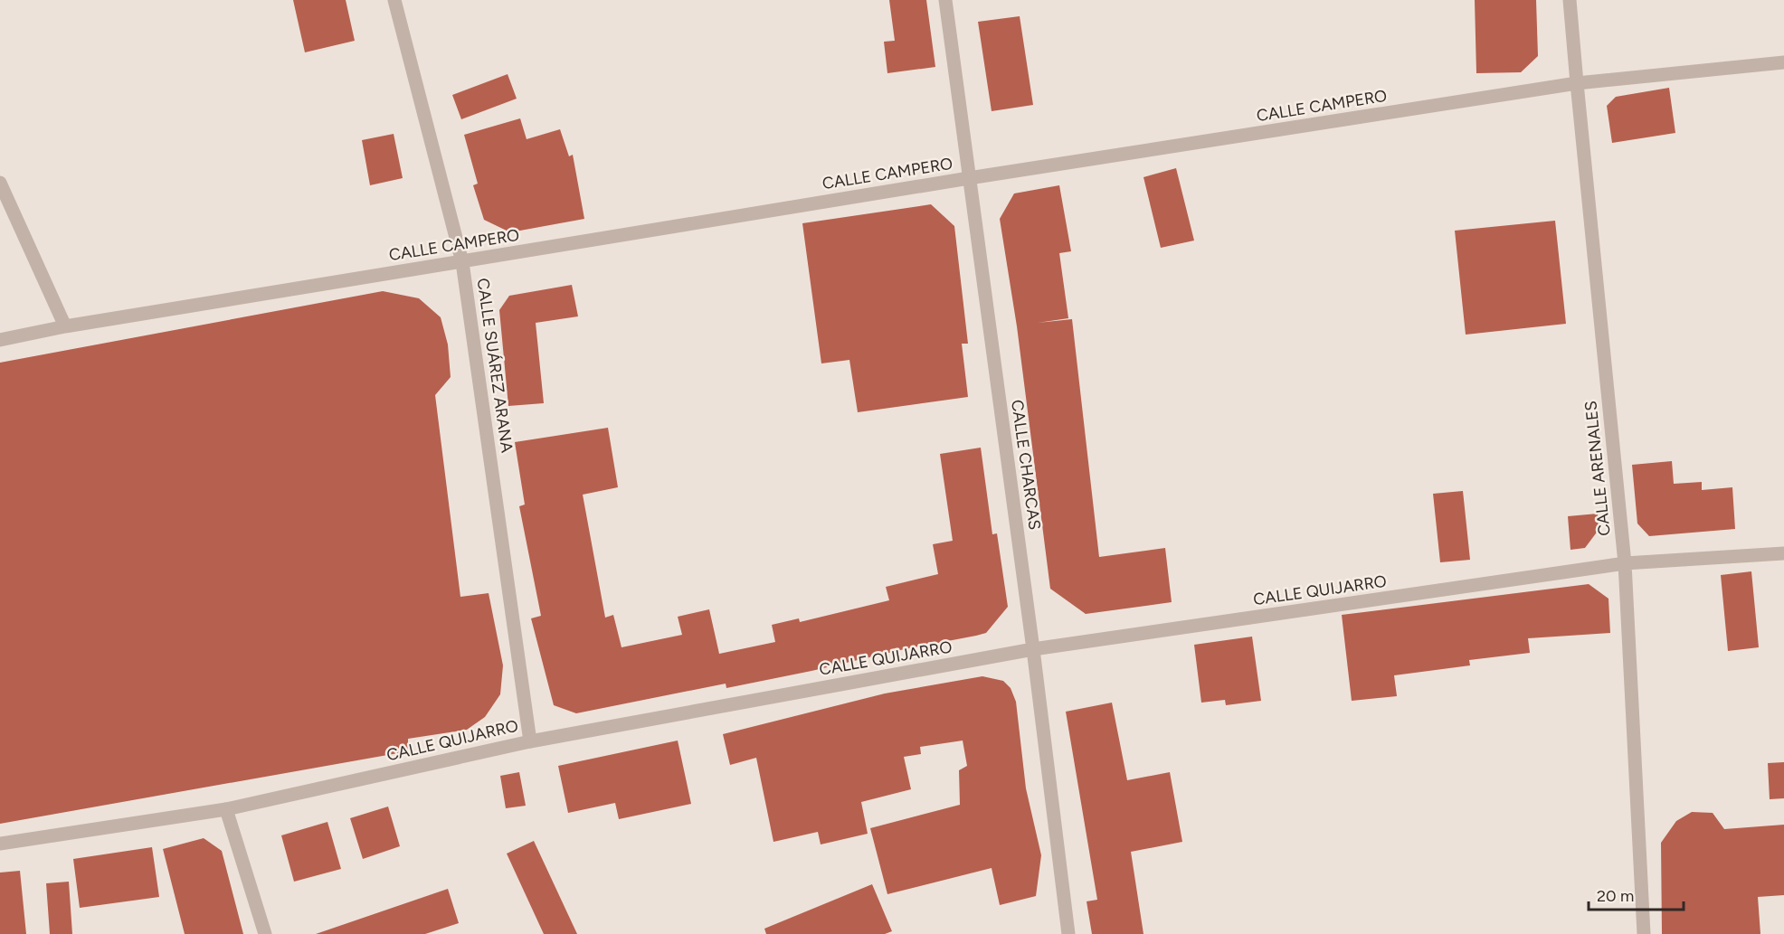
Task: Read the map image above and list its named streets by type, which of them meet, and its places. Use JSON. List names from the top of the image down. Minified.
{"streets":{"street":["CALLE CAMPERO","CALLE SUÁREZ ARANA","CALLE CHARCAS","CALLE ARENALES","CALLE QUIJARRO"]},"crossings":[["CALLE CAMPERO","CALLE SUÁREZ ARANA"],["CALLE CAMPERO","CALLE CHARCAS"],["CALLE CAMPERO","CALLE ARENALES"],["CALLE SUÁREZ ARANA","CALLE QUIJARRO"],["CALLE CHARCAS","CALLE QUIJARRO"],["CALLE ARENALES","CALLE QUIJARRO"]],"scale_bar":"20 m"}
